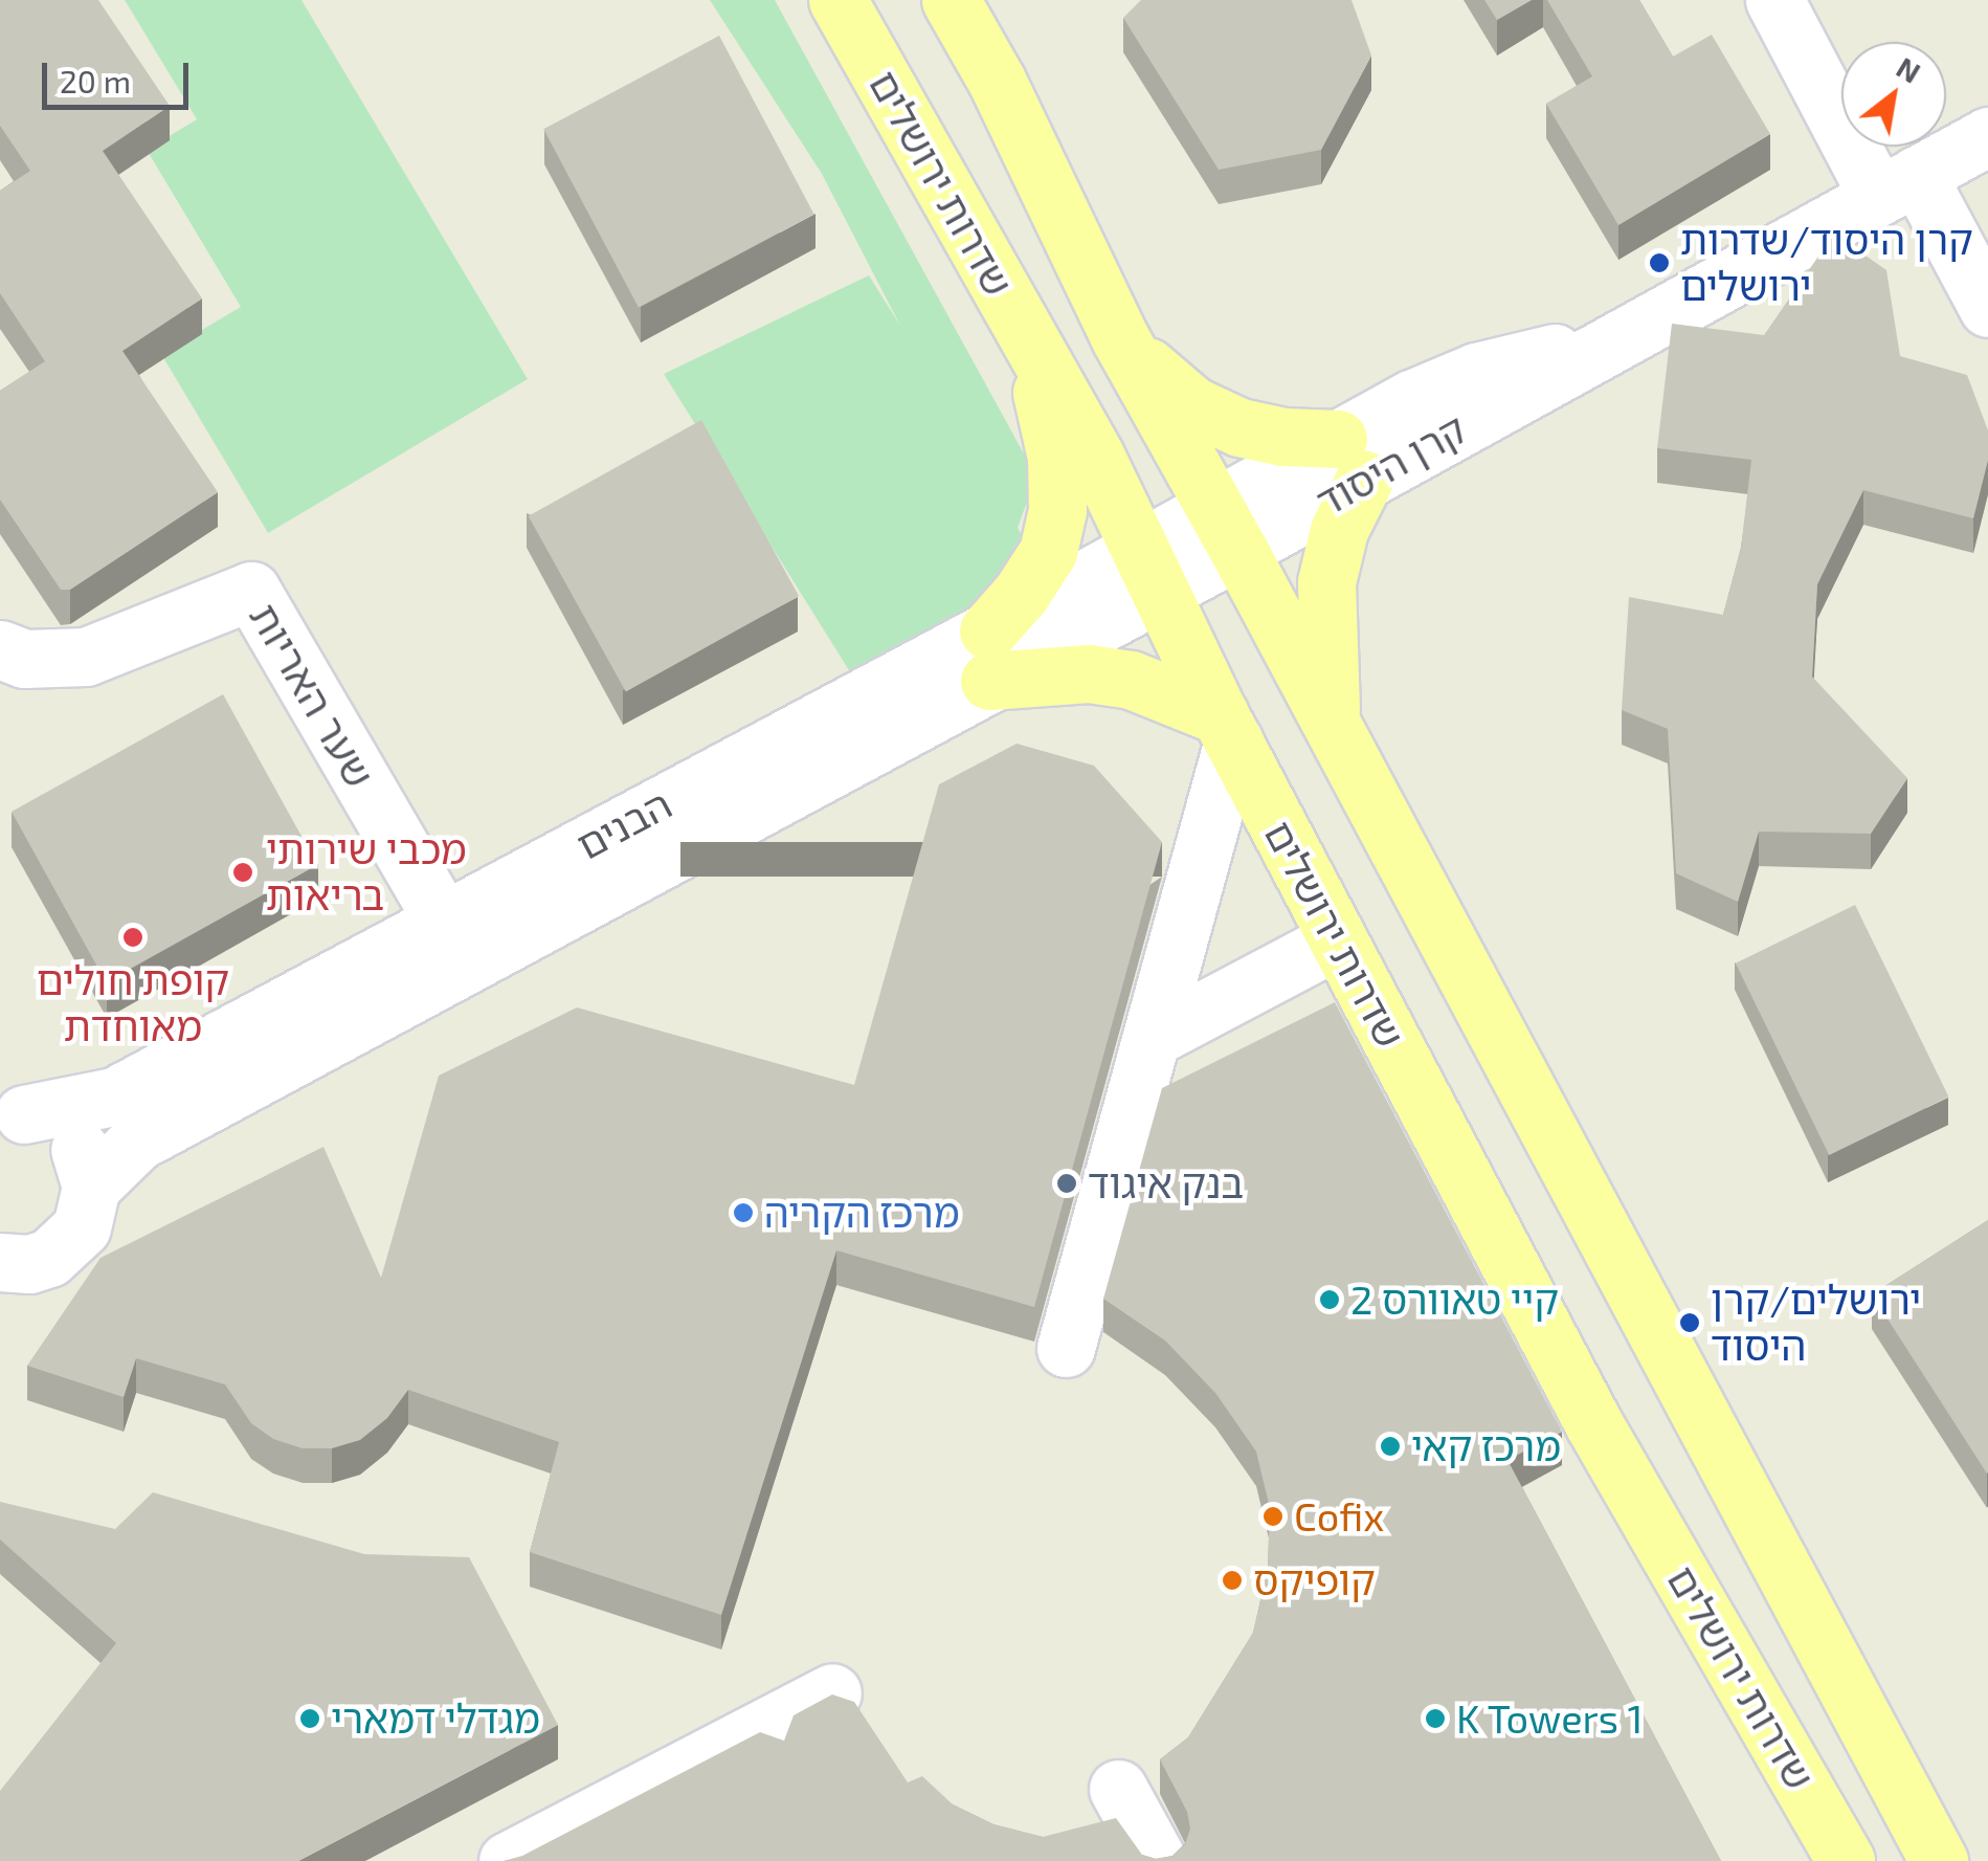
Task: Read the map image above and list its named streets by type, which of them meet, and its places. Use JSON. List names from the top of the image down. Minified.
{"streets":{"main road":["שדרות ירושלים"],"street":["קרן היסוד","שער האריות","הבנים"]},"crossings":[["שדרות ירושלים","קרן היסוד"],["שדרות ירושלים","הבנים"],["קרן היסוד","הבנים"],["שער האריות","הבנים"]],"places":["קרן היסוד/שדרות ירושלים","מכבי שירותי בריאות","קופת חולים מאוחדת","בנק איגוד","מרכז הקריה","קיי טאוורס 2","ירושלים/קרן היסוד","מרכז קאי","Cofix","קופיקס","מגדלי דמארי","K Towers 1"],"scale_bar":"20 m","north":"top right"}
